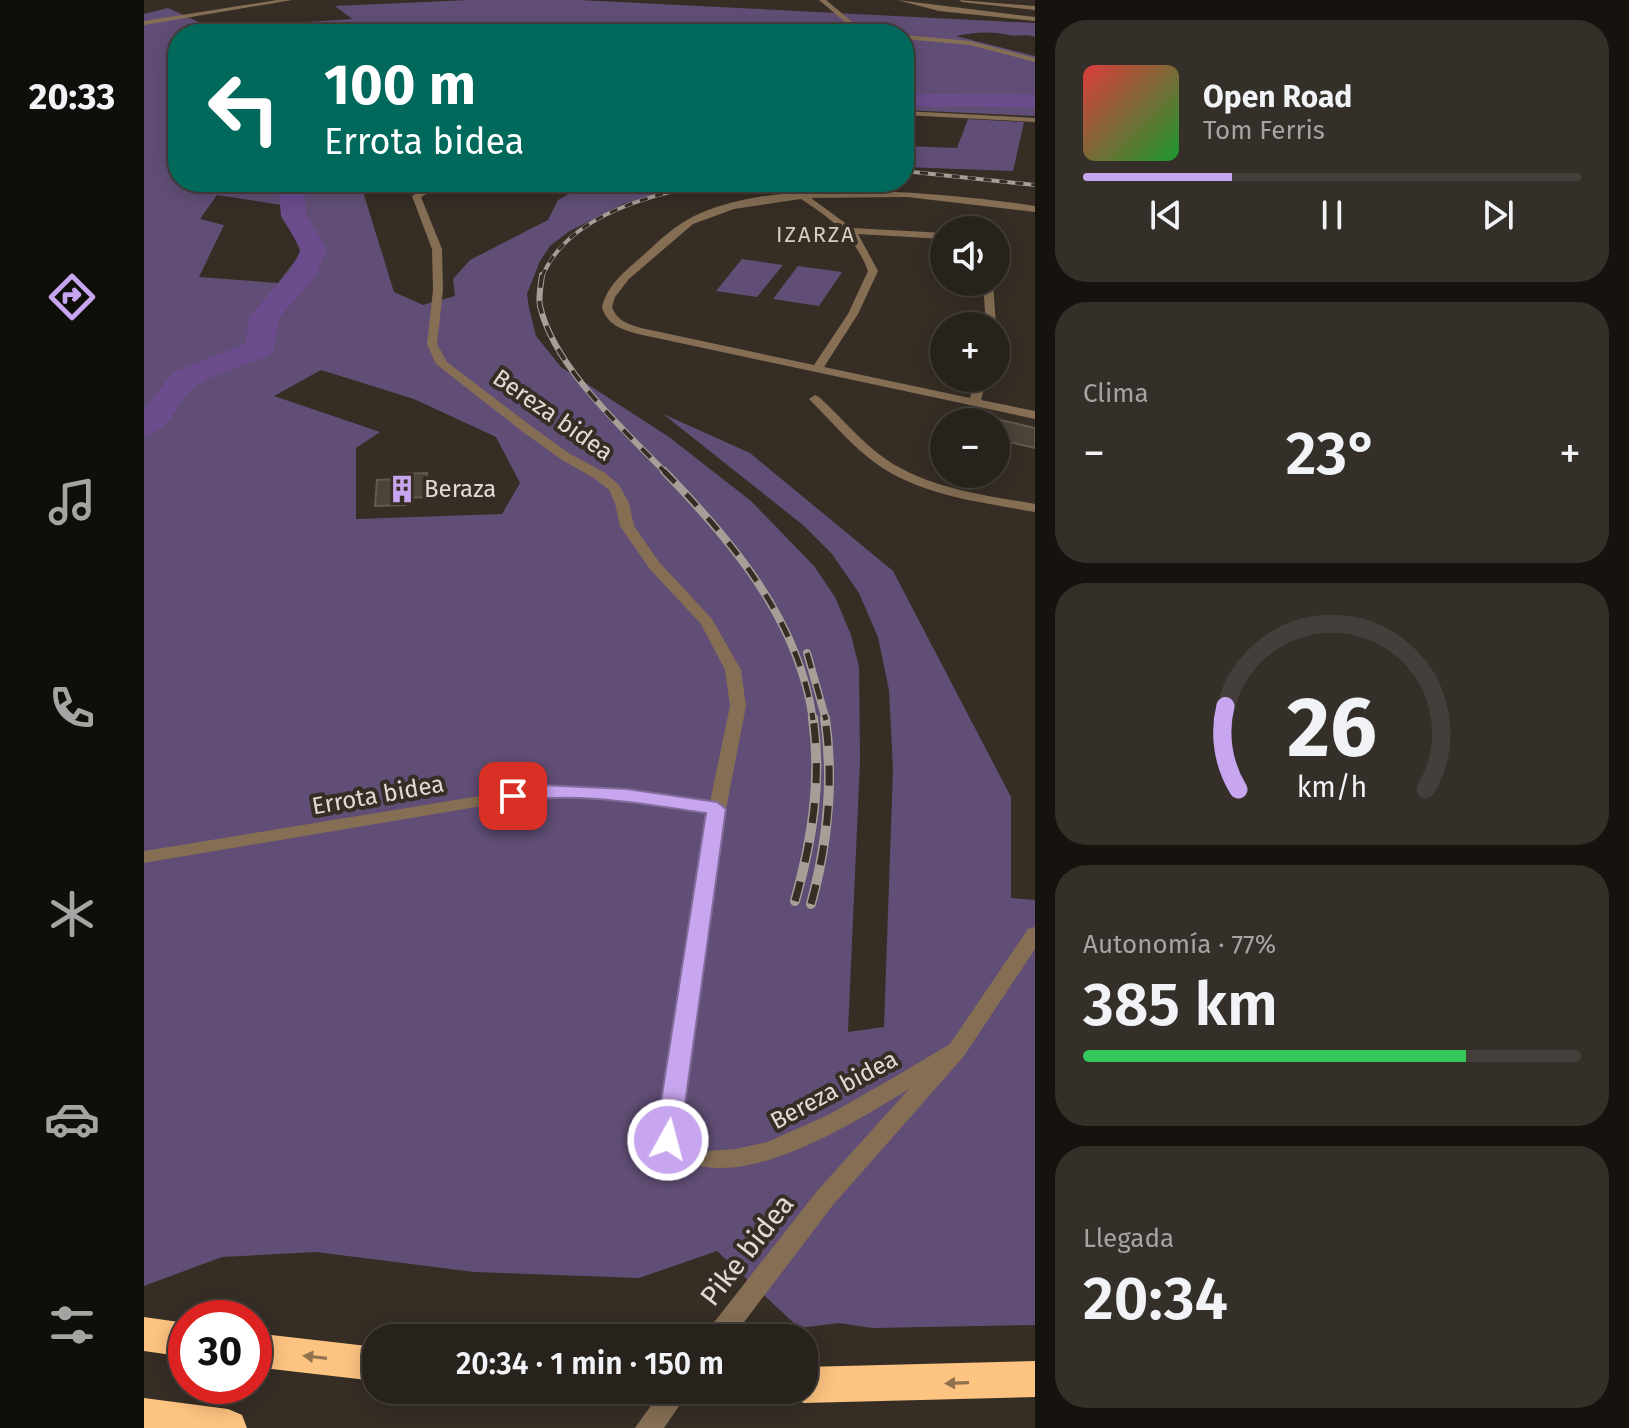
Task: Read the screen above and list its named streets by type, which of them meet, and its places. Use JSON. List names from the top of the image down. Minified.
{"streets":{"street":["Bereza bidea","Errota bidea","Pike bidea"]},"crossings":[["Bereza bidea","Errota bidea"],["Bereza bidea","Pike bidea"]],"districts":["IZARZA"],"places":{"building":["Beraza"]},"page":{"tabs":"20:33","turn":["100 m","Errota bidea"],"song":["Open Road","Tom Ferris"],"map_buttons":["+","−"],"tile":["Clima",["Autonomía · 77%","385 km"],["Llegada","20:34"]],"heat":["−","23°","+"],"limit":"30","trip":"20:34 · 1 min · 150 m","gauge":["26","km/h"]}}
